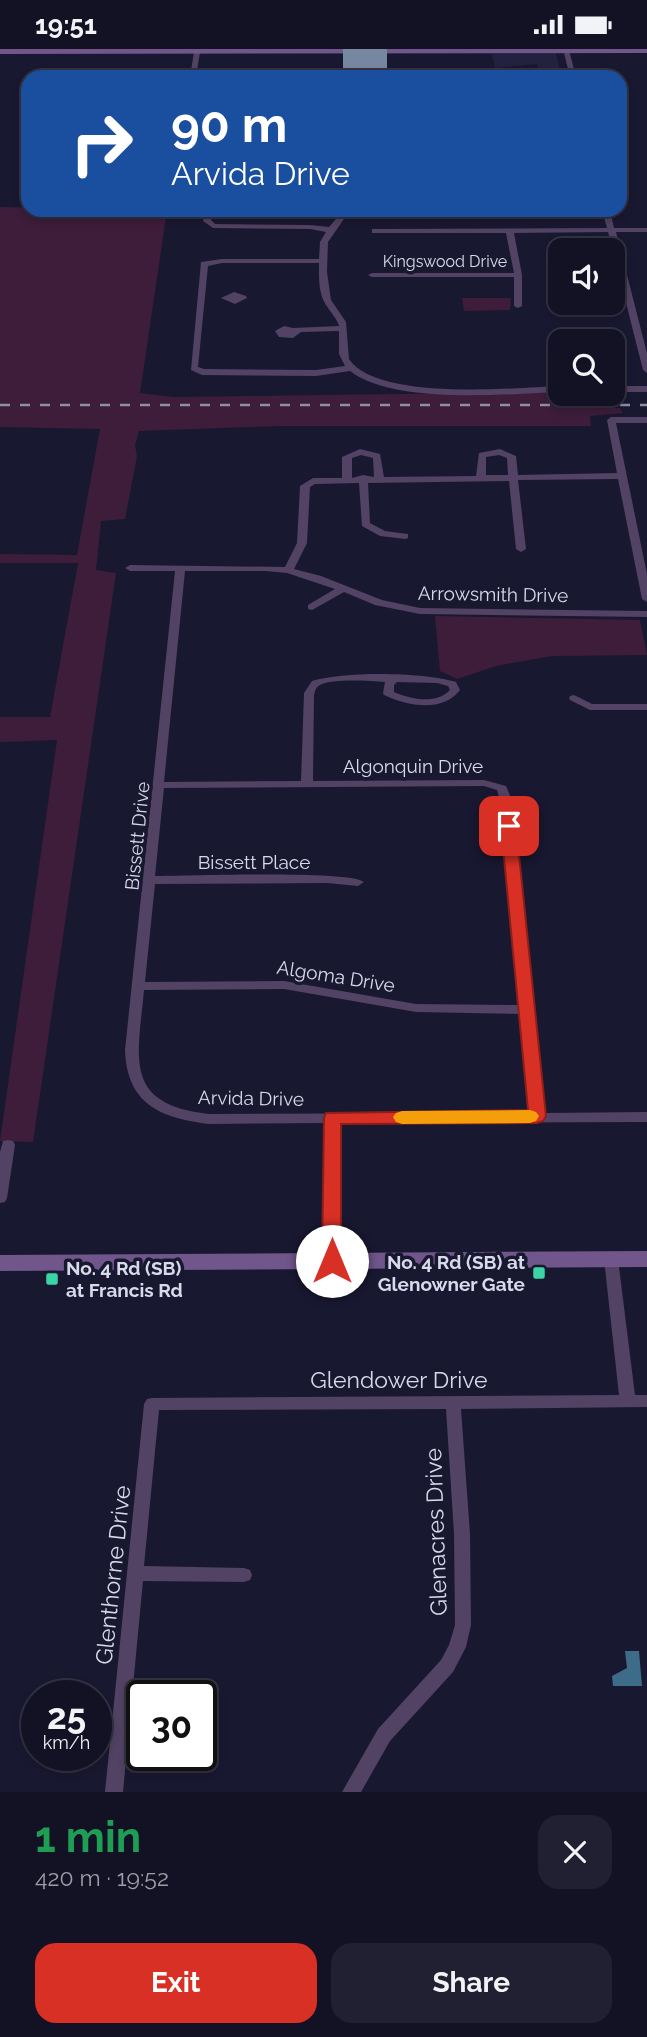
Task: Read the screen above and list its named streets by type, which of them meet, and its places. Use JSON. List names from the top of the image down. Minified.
{"streets":{"street":["Kingswood Drive","Arrowsmith Drive","Algonquin Drive","Bissett Drive","Bissett Place","Algoma Drive","Arvida Drive","Glendower Drive","Glenacres Drive","Glenthorne Drive"]},"crossings":[["Arrowsmith Drive","Bissett Drive"],["Algonquin Drive","Bissett Drive"],["Algonquin Drive","Algoma Drive"],["Algonquin Drive","Arvida Drive"],["Bissett Drive","Bissett Place"],["Bissett Drive","Algoma Drive"],["Bissett Drive","Arvida Drive"],["Glendower Drive","Glenacres Drive"],["Glendower Drive","Glenthorne Drive"]],"places":{"transit":["No. 4 Rd (SB) at Glenowner Gate","No. 4 Rd (SB) at Francis Rd"]},"page":{"status":"19:51","turn":["90 m","Arvida Drive"],"speed":"25 km/h","limit":"30","heading":["1 min","420 m · 19:52"],"buttons":["Exit","Share"]}}
